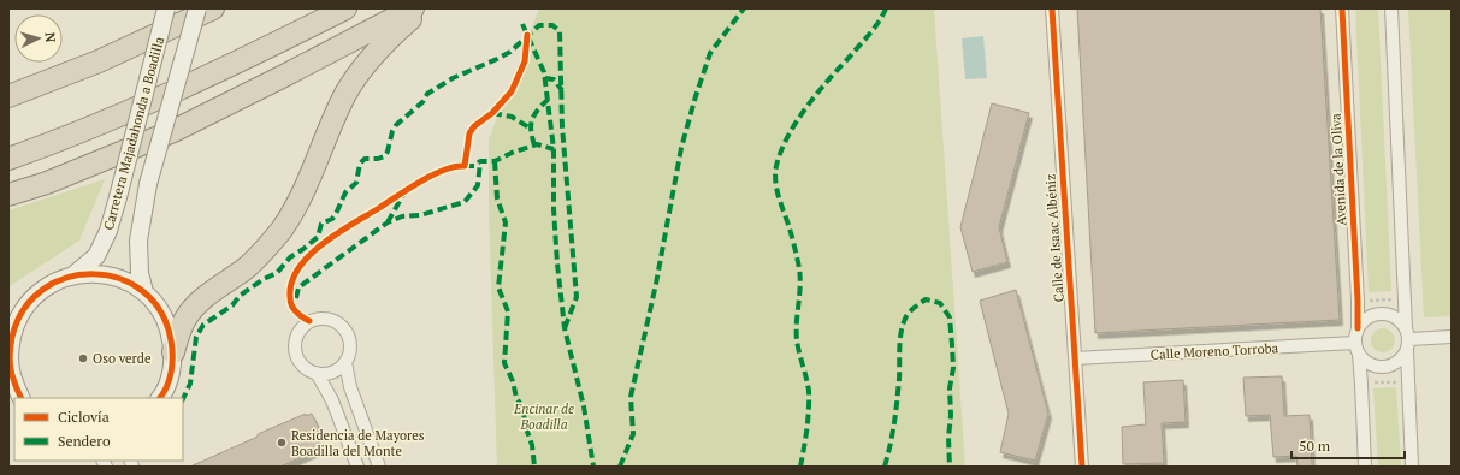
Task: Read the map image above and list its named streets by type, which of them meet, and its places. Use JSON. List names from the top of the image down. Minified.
{"streets":{"street":["Carretera Majadahonda a Boadilla","Avenida de la Oliva","Calle de Isaac Albéniz","Calle Moreno Torroba"]},"crossings":[["Avenida de la Oliva","Calle Moreno Torroba"],["Calle de Isaac Albéniz","Calle Moreno Torroba"]],"parks":["Encinar de Boadilla"],"places":["Oso verde","Residencia de Mayores Boadilla del Monte"],"legend":["Ciclovía","Sendero"],"scale_bar":"50 m","north":"right"}
